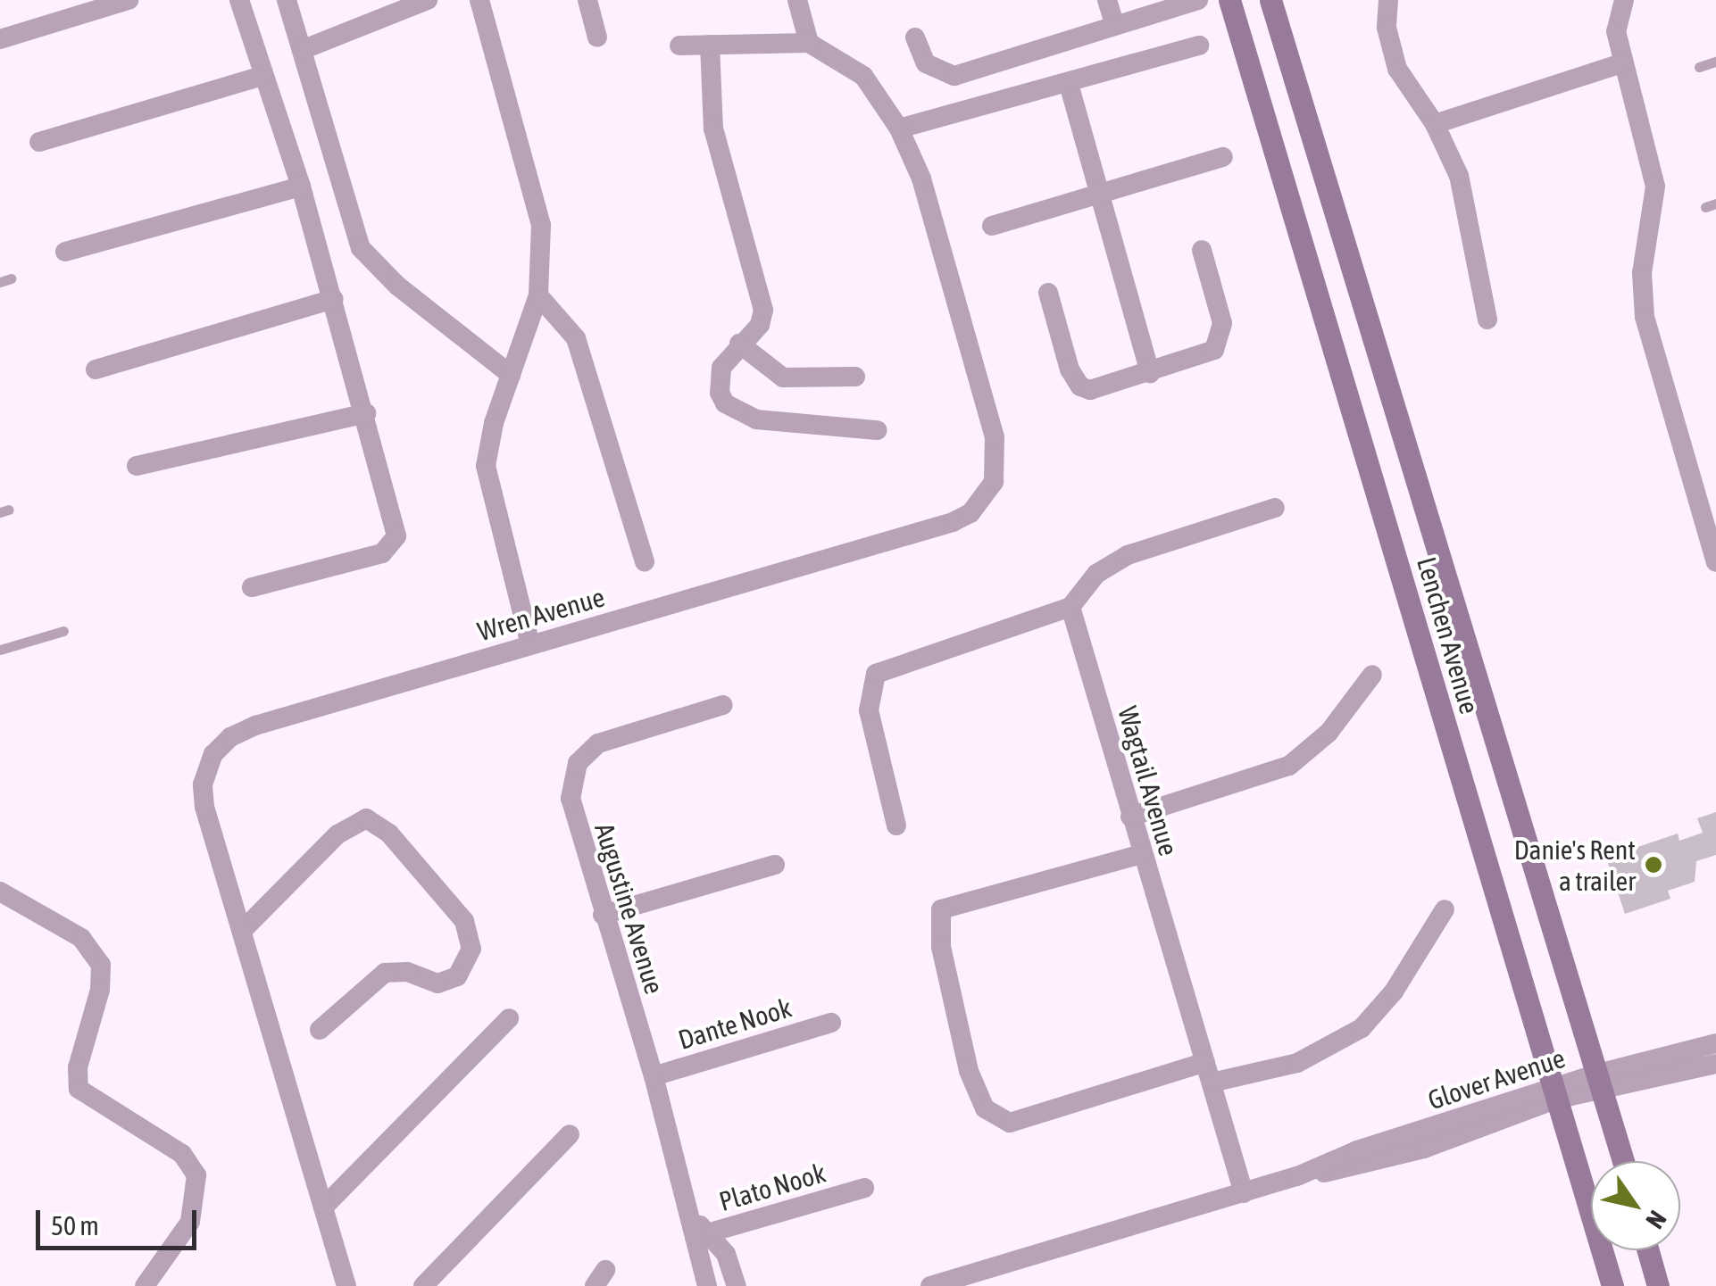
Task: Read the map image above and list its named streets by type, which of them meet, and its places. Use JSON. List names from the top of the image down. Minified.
{"streets":{"main road":["Lenchen Avenue"],"street":["Wren Avenue","Wagtail Avenue","Augustine Avenue","Dante Nook","Glover Avenue","Plato Nook"]},"crossings":[["Lenchen Avenue","Glover Avenue"],["Wagtail Avenue","Glover Avenue"],["Augustine Avenue","Dante Nook"],["Augustine Avenue","Plato Nook"]],"places":["Danie's Rent a trailer"],"scale_bar":"50 m","north":"bottom right"}
